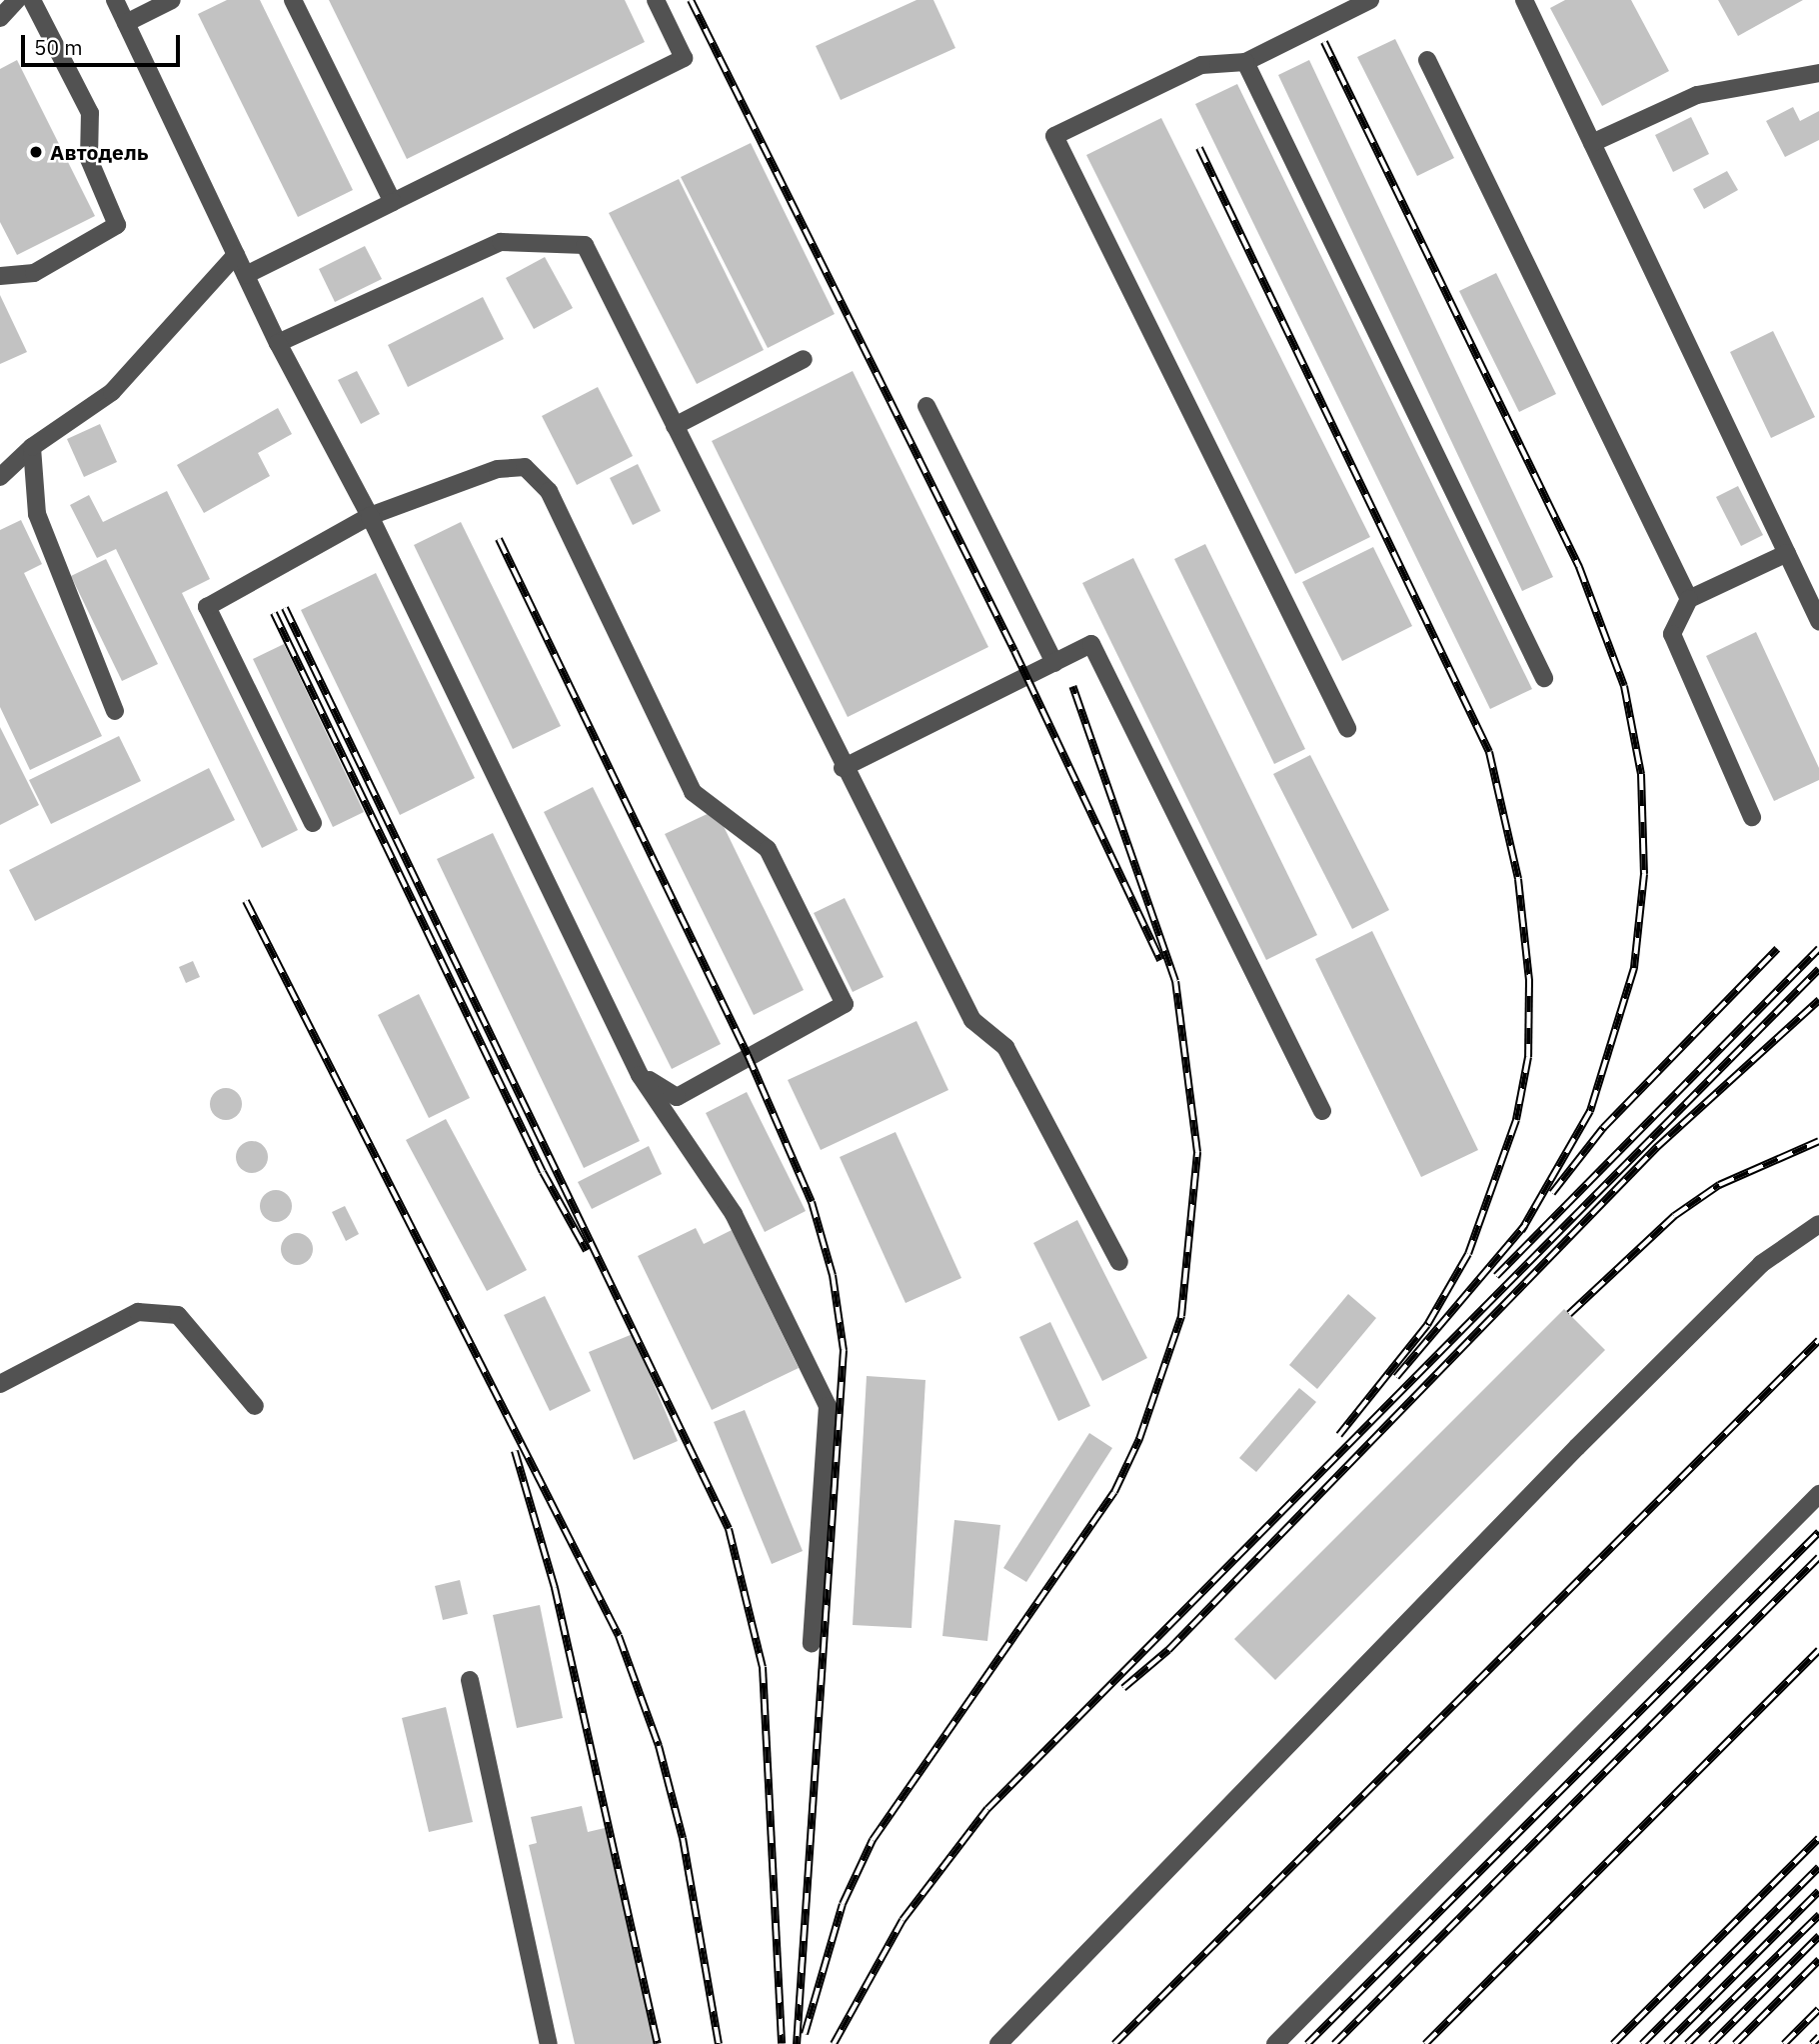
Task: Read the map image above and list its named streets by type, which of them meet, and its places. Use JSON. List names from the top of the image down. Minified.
{"places":["Автодель"],"scale_bar":"50 m"}
